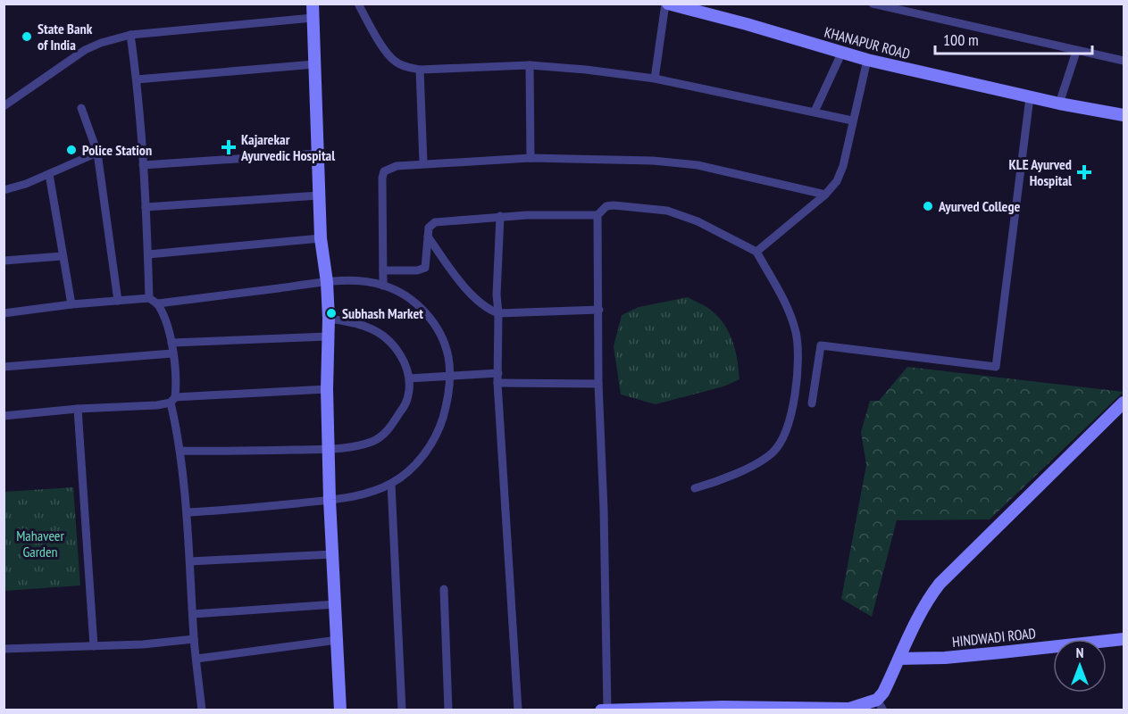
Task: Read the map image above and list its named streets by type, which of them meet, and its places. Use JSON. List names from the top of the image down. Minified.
{"streets":{"street":["KHANAPUR ROAD","HINDWADI ROAD"]},"parks":["Mahaveer Garden"],"places":{"other":["State Bank of India","Police Station","Ayurved College","Subhash Market"],"health":["Kajarekar Ayurvedic Hospital","KLE Ayurved Hospital"]},"scale_bar":"100 m","north":"top"}
